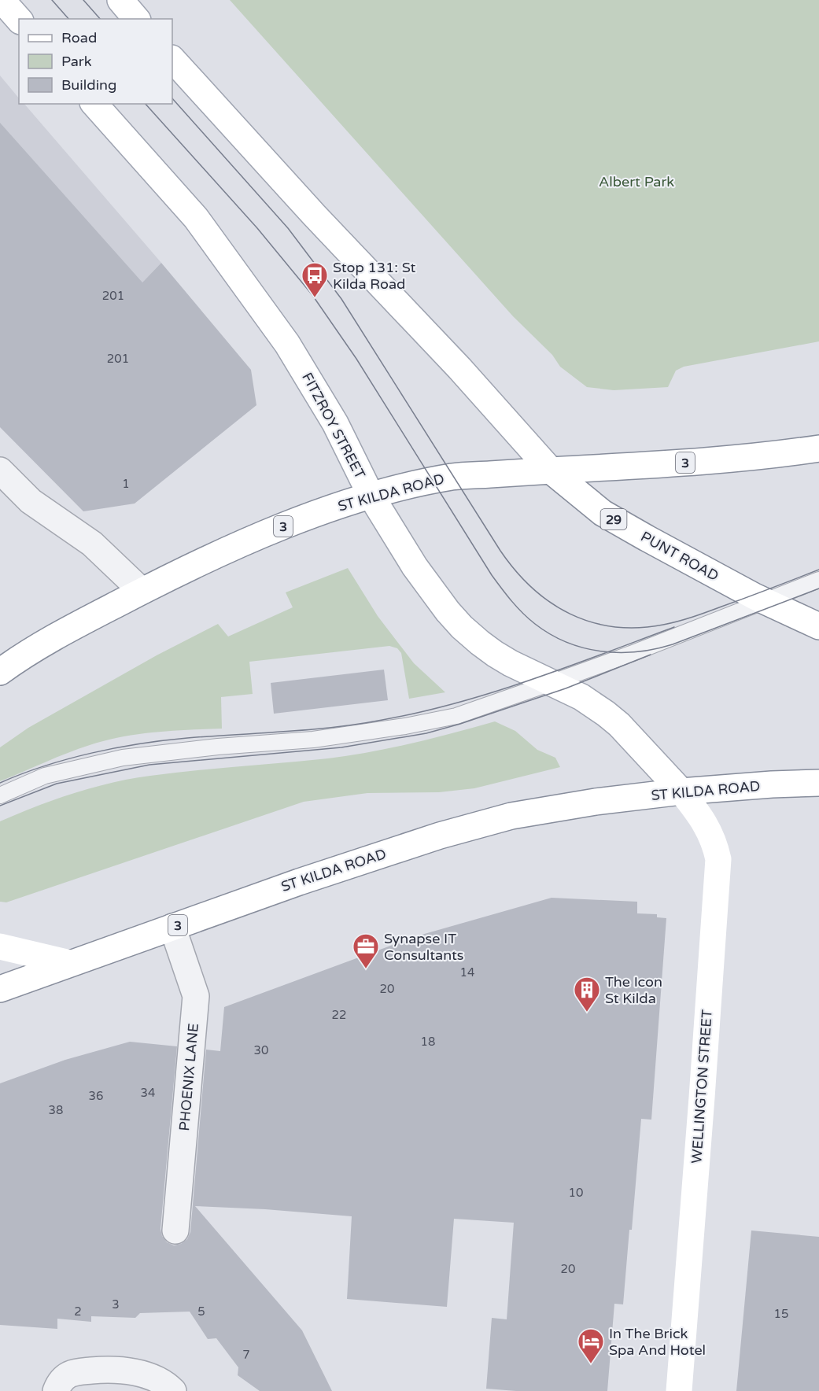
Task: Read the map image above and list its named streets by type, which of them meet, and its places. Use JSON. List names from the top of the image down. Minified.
{"streets":{"main road":["FITZROY STREET","3","ST KILDA ROAD","29","PUNT ROAD","WELLINGTON STREET"],"street":["PHOENIX LANE"]},"crossings":[["FITZROY STREET","ST KILDA ROAD"],["FITZROY STREET","WELLINGTON STREET"],["ST KILDA ROAD","PUNT ROAD"],["ST KILDA ROAD","PHOENIX LANE"],["ST KILDA ROAD","WELLINGTON STREET"]],"parks":["Albert Park"],"places":{"bus stop":["Stop 131: St Kilda Road"],"office":["Synapse IT Consultants"],"building":["The Icon St Kilda"],"hotel":["In The Brick Spa And Hotel"]},"house_numbers":["201","201","1","14","20","22","18","30","34","36","38","10","20","3","2","5","15","7"],"legend":["Road","Park","Building"]}
